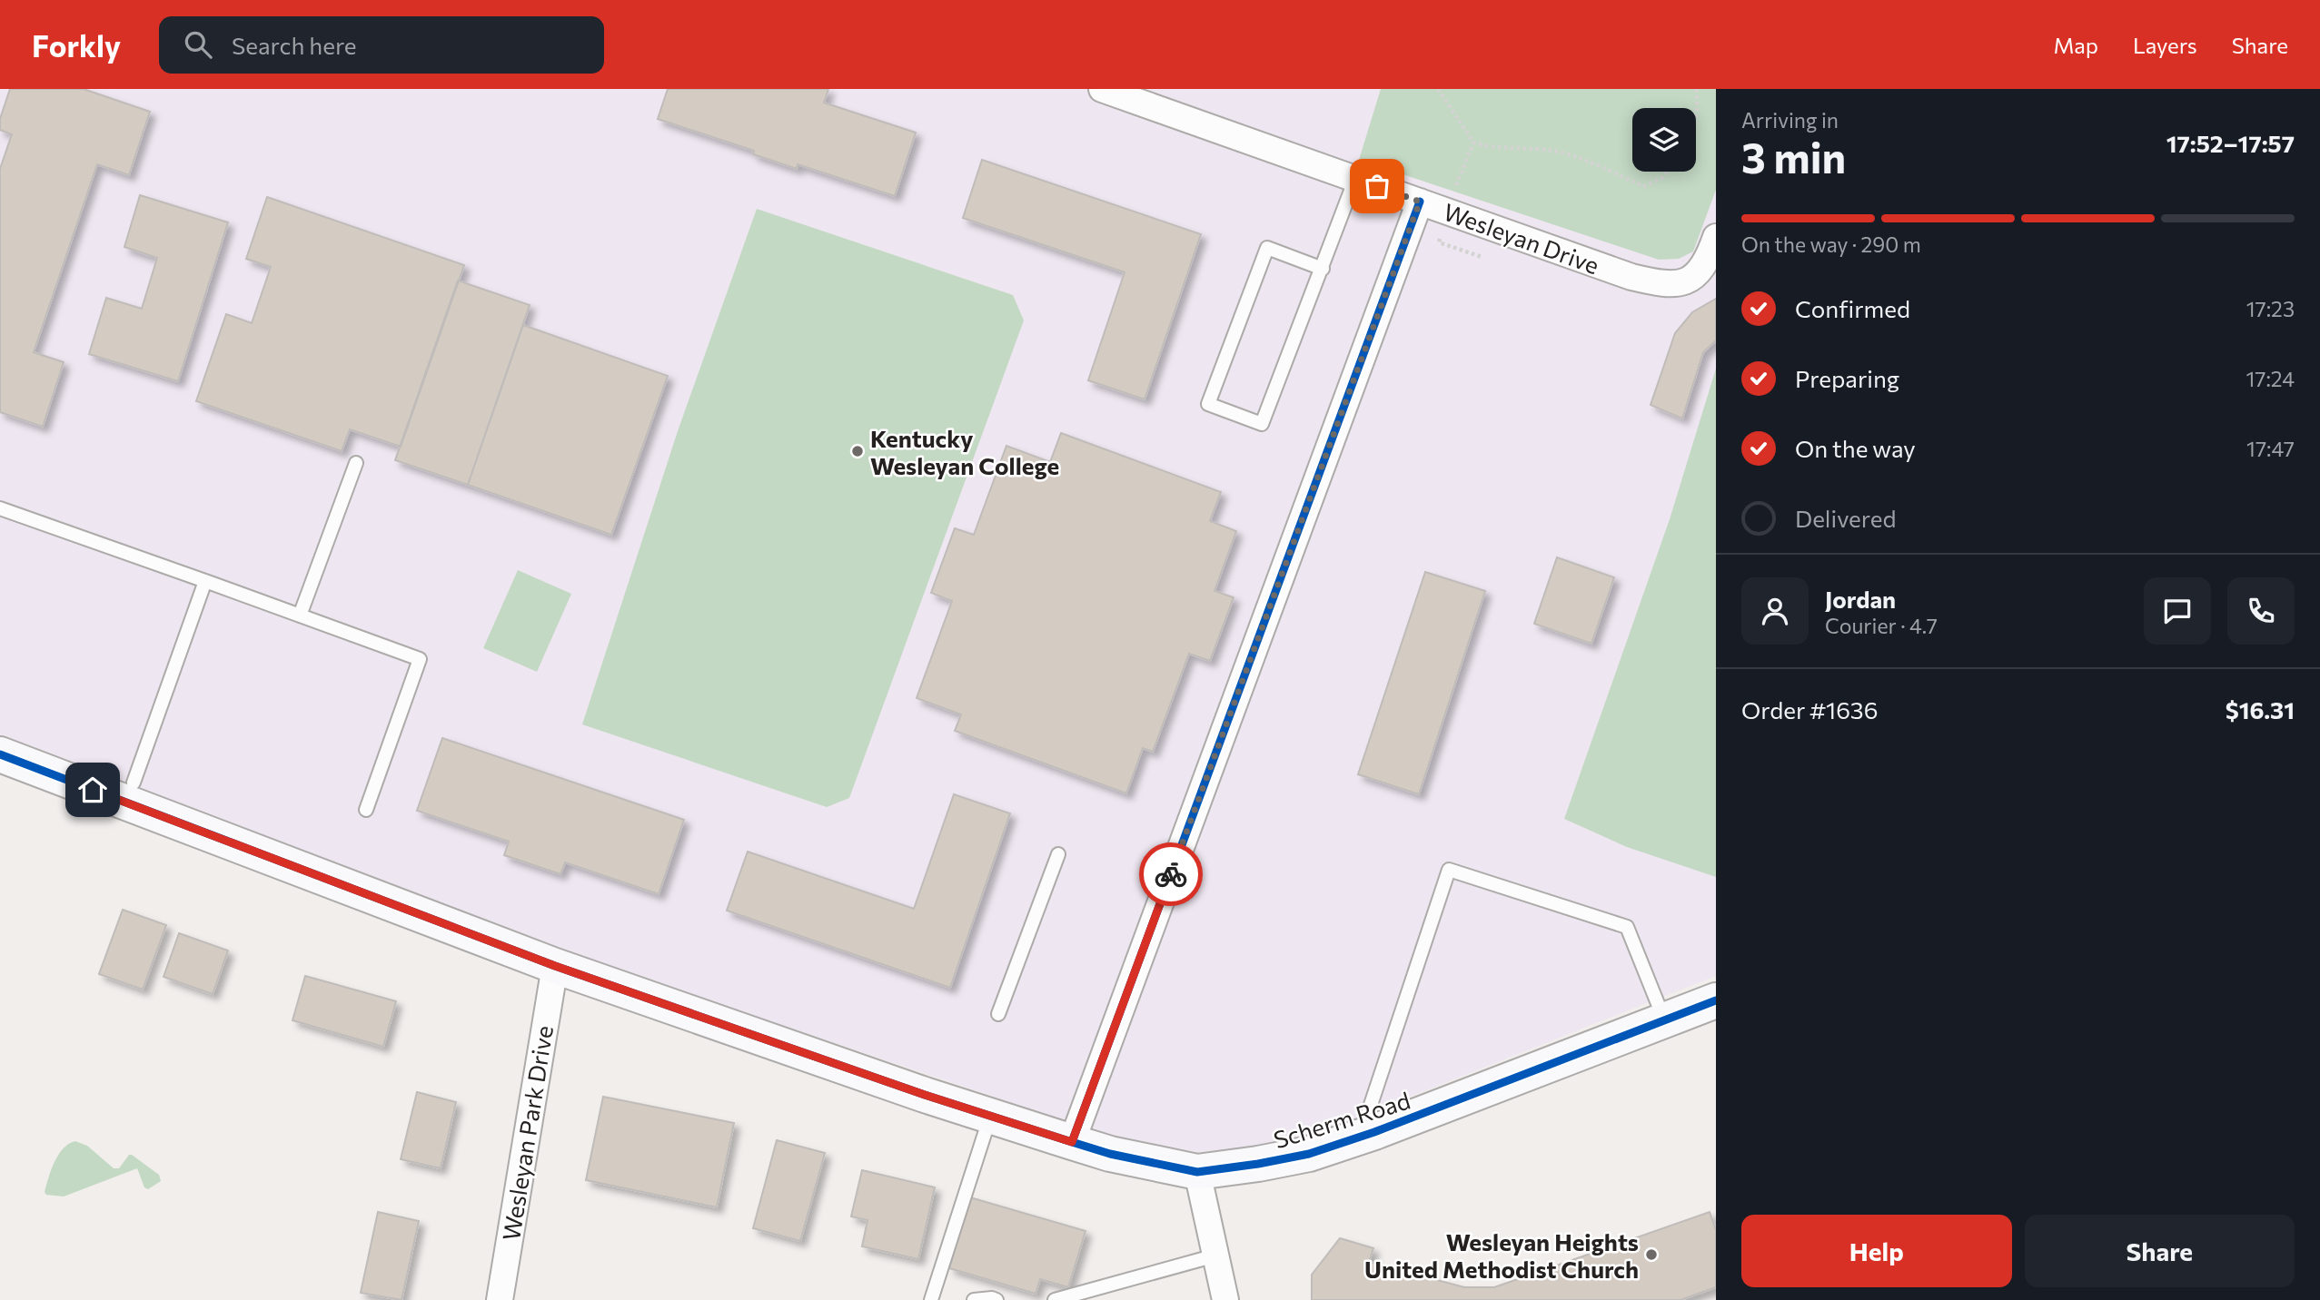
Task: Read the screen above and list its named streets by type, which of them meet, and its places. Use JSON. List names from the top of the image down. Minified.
{"streets":{"street":["Wesleyan Drive","Scherm Road","Wesleyan Park Drive"]},"crossings":[["Scherm Road","Wesleyan Park Drive"]],"places":["Kentucky Wesleyan College","Wesleyan Heights United Methodist Church"],"page":{"header":"Forkly","search":"Search here","nav":["Map","Layers","Share"],"heading":["3 min","Arriving in","17:52–17:57"],"panel":["Jordan","Courier · 4.7","Order #1636","$16.31"],"bar":"On the way · 290 m","list":[["Confirmed","17:23"],["Preparing","17:24"],["On the way","17:47"],"Delivered"],"buttons":["Help","Share"]}}
